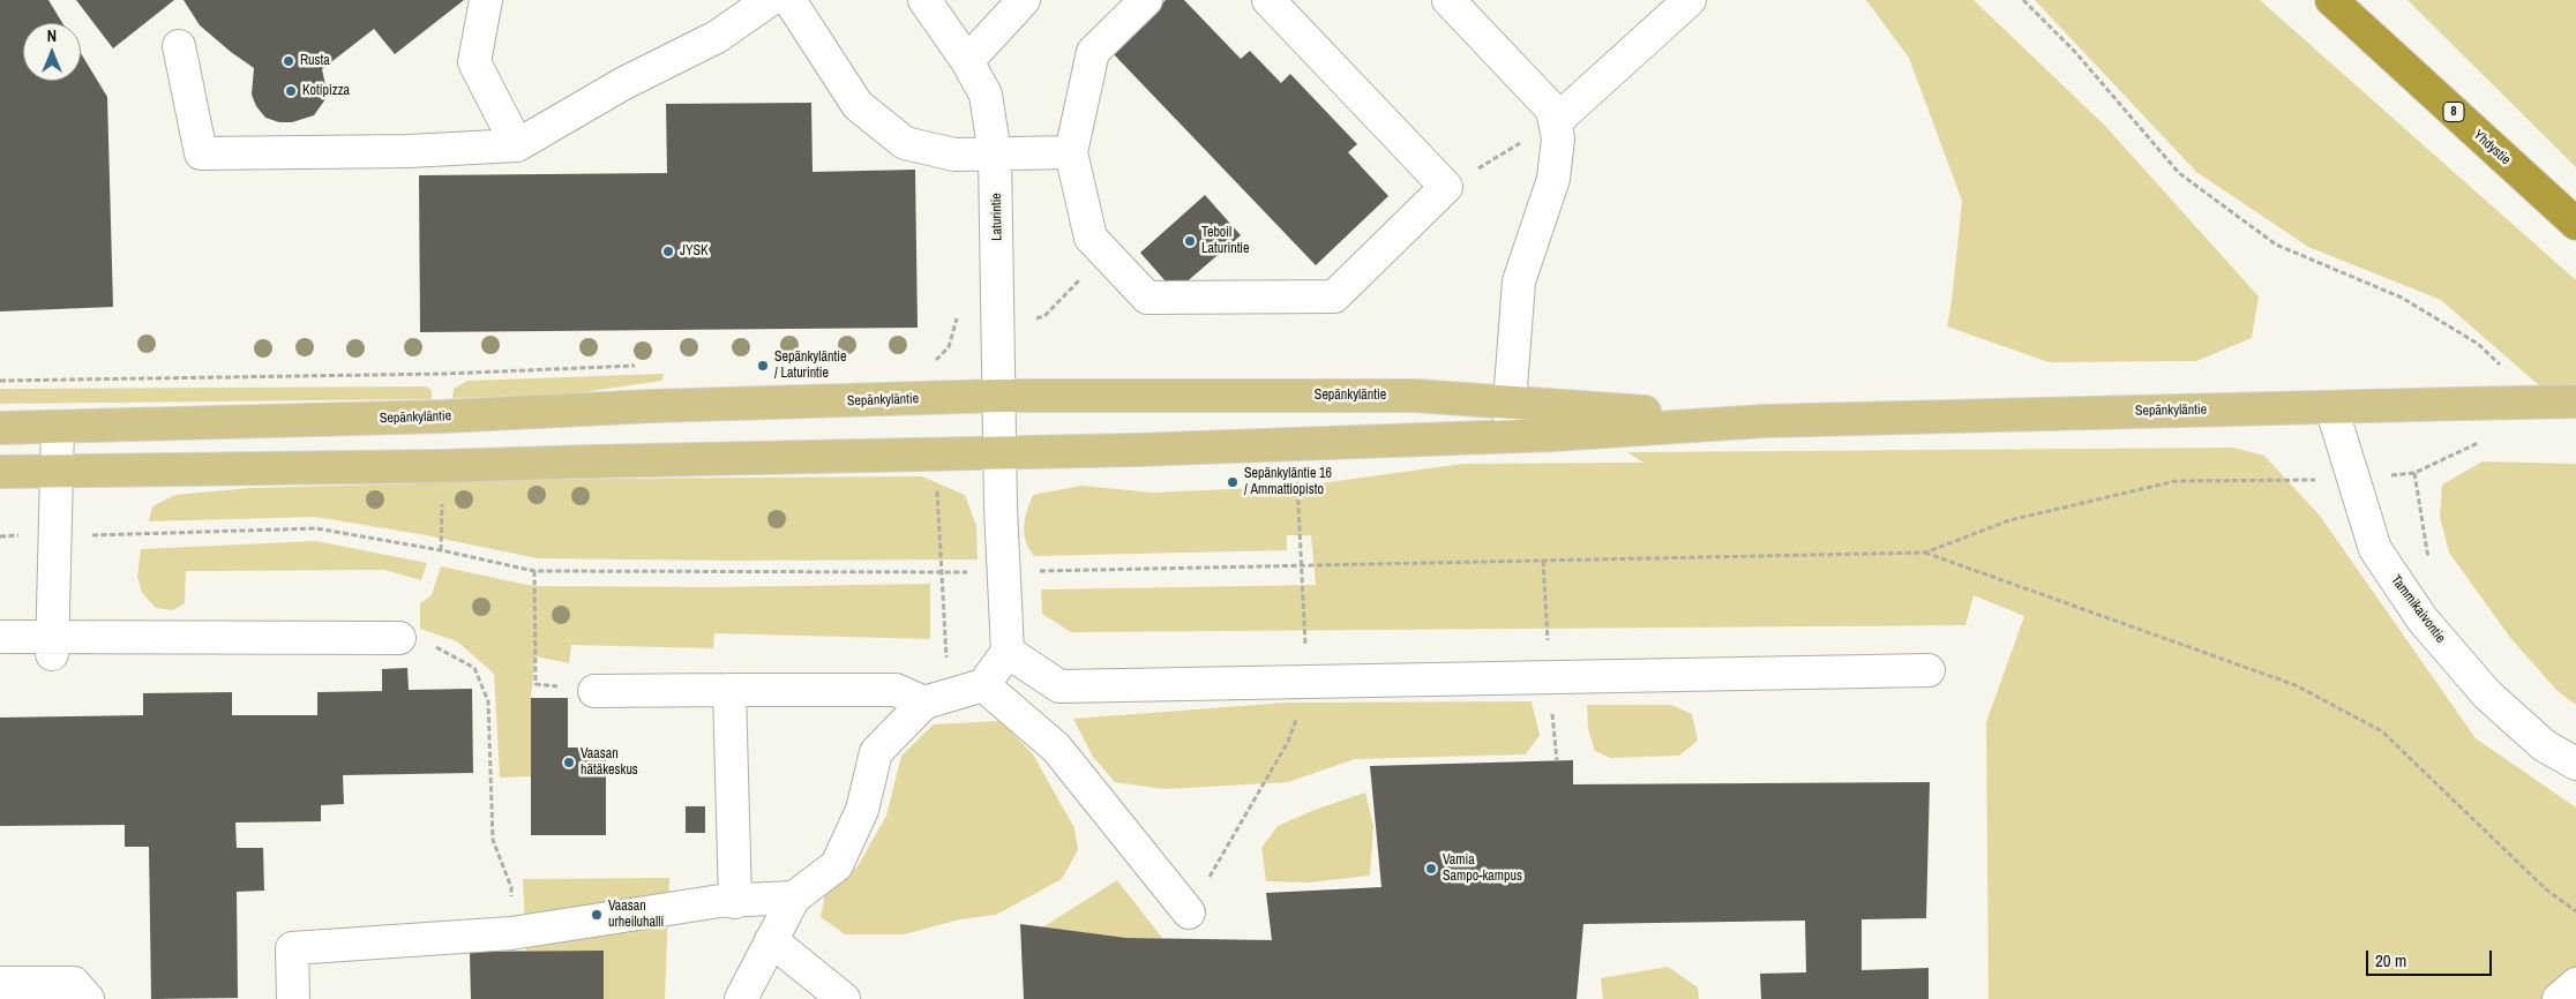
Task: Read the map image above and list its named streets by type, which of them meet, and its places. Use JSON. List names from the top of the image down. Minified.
{"streets":{"highway":["8","Yhdystie"],"main road":["Sepänkyläntie"],"street":["Laturintie","Tammikaivontie"]},"crossings":[["Laturintie","Sepänkyläntie"],["Sepänkyläntie","Tammikaivontie"]],"places":["Rusta","Kotipizza","Teboil Laturintie","JYSK","Sepänkyläntie / Laturintie","Sepänkyläntie 16 / Ammattiopisto","Vaasan hätäkeskus","Vamia Sampo-kampus","Vaasan urheiluhalli"],"scale_bar":"20 m","north":"top"}
